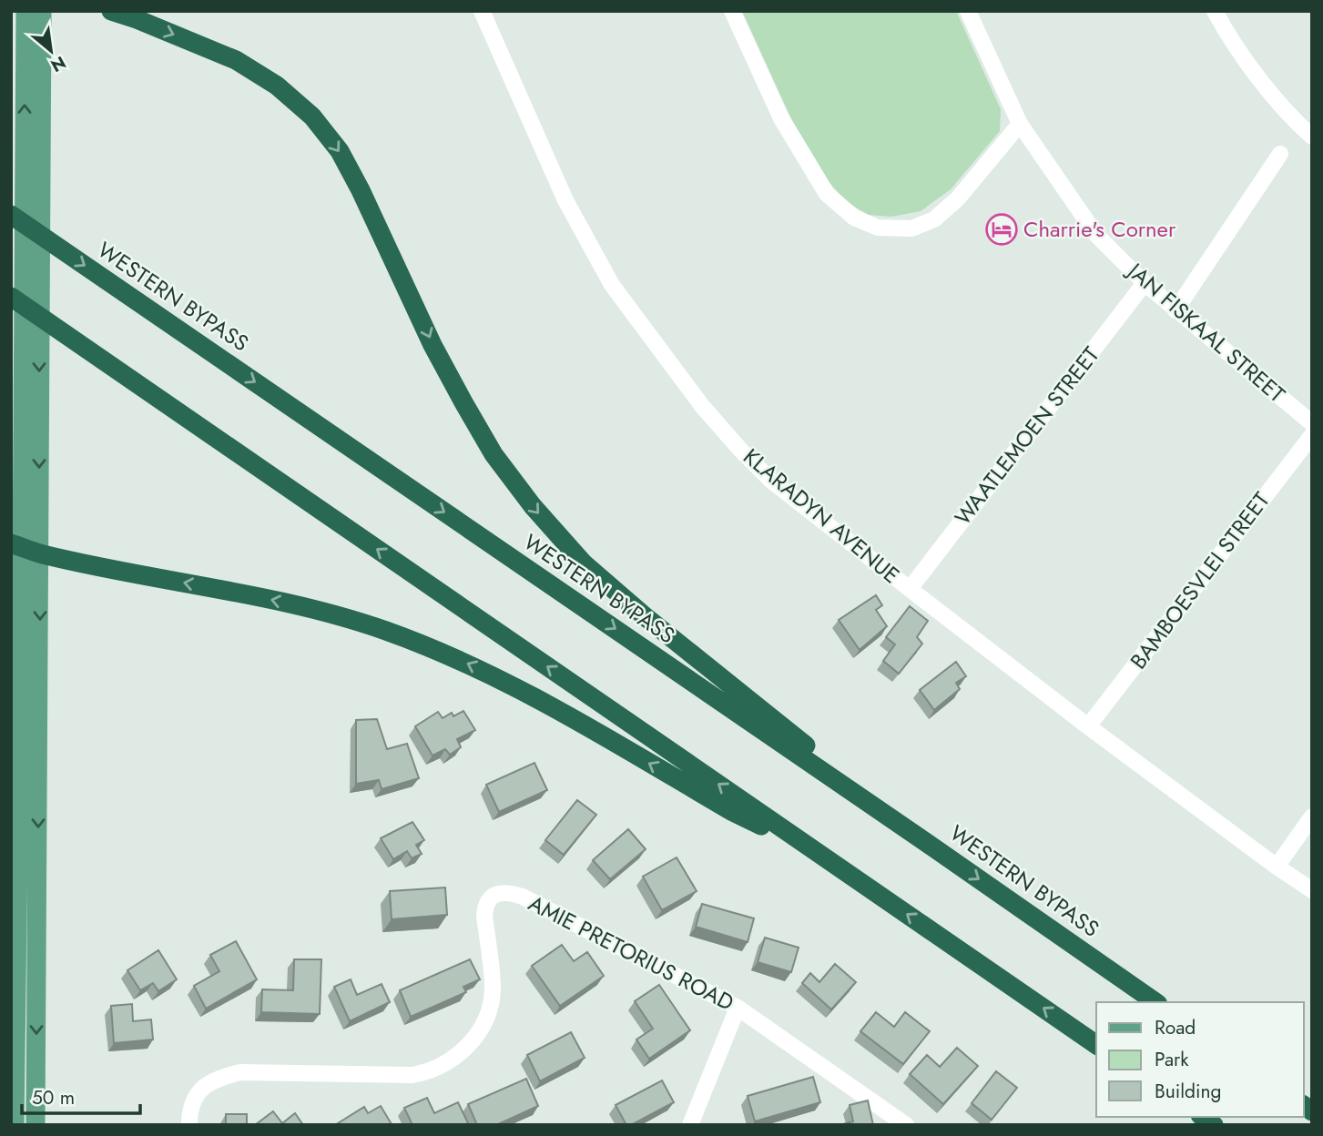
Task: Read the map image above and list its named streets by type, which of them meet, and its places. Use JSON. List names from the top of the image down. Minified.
{"streets":{"highway":["WESTERN BYPASS"],"street":["JAN FISKAAL STREET","WAATLEMOEN STREET","KLARADYN AVENUE","BAMBOESVLEI STREET","AMIE PRETORIUS ROAD"]},"crossings":[["JAN FISKAAL STREET","WAATLEMOEN STREET"],["WAATLEMOEN STREET","KLARADYN AVENUE"],["KLARADYN AVENUE","BAMBOESVLEI STREET"]],"places":{"hotel":["Charrie's Corner"]},"legend":["Road","Park","Building"],"scale_bar":"50 m","north":"bottom right"}
